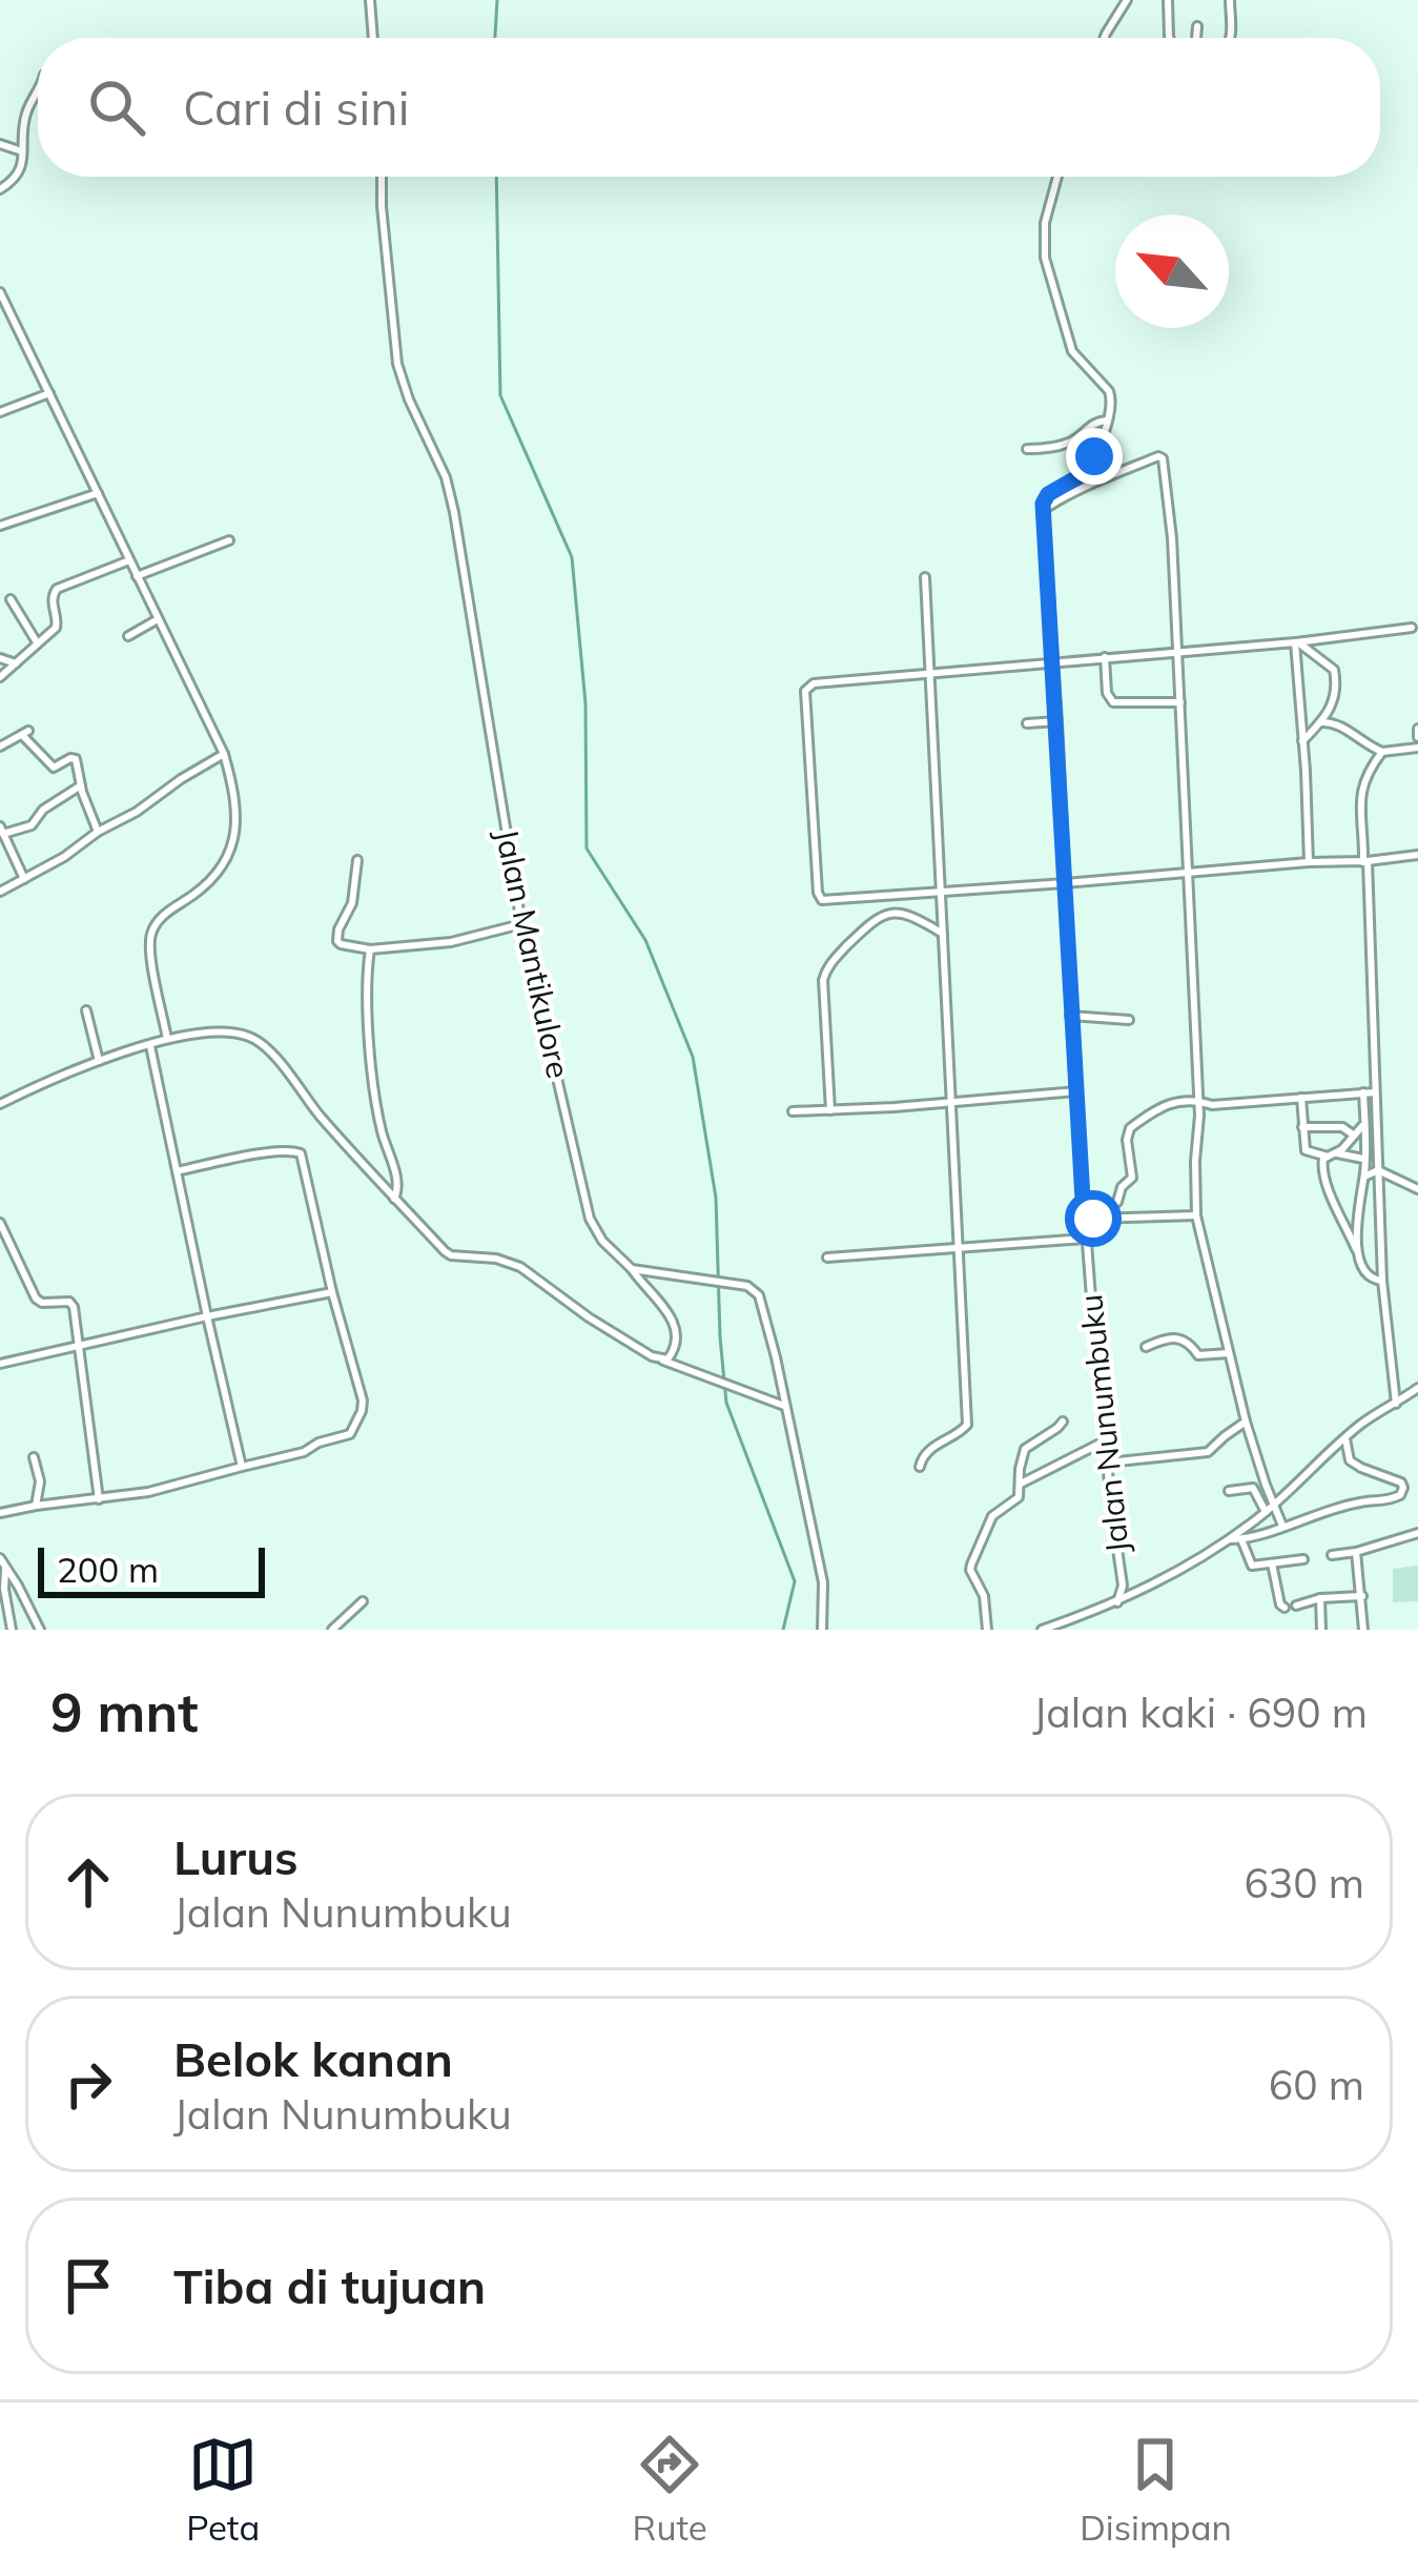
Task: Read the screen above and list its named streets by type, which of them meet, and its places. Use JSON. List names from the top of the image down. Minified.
{"streets":{"street":["Jalan Mantikulore","Jalan Nunumbuku"]},"scale_bar":"200 m","north":"top left","page":{"search":"Cari di sini","scale":"200 m","heading":["9 mnt","Jalan kaki · 690 m"],"list":[["Lurus","Jalan Nunumbuku","630 m"],["Belok kanan","Jalan Nunumbuku","60 m"],"Tiba di tujuan"],"nav":["Peta","Rute","Disimpan"]}}
